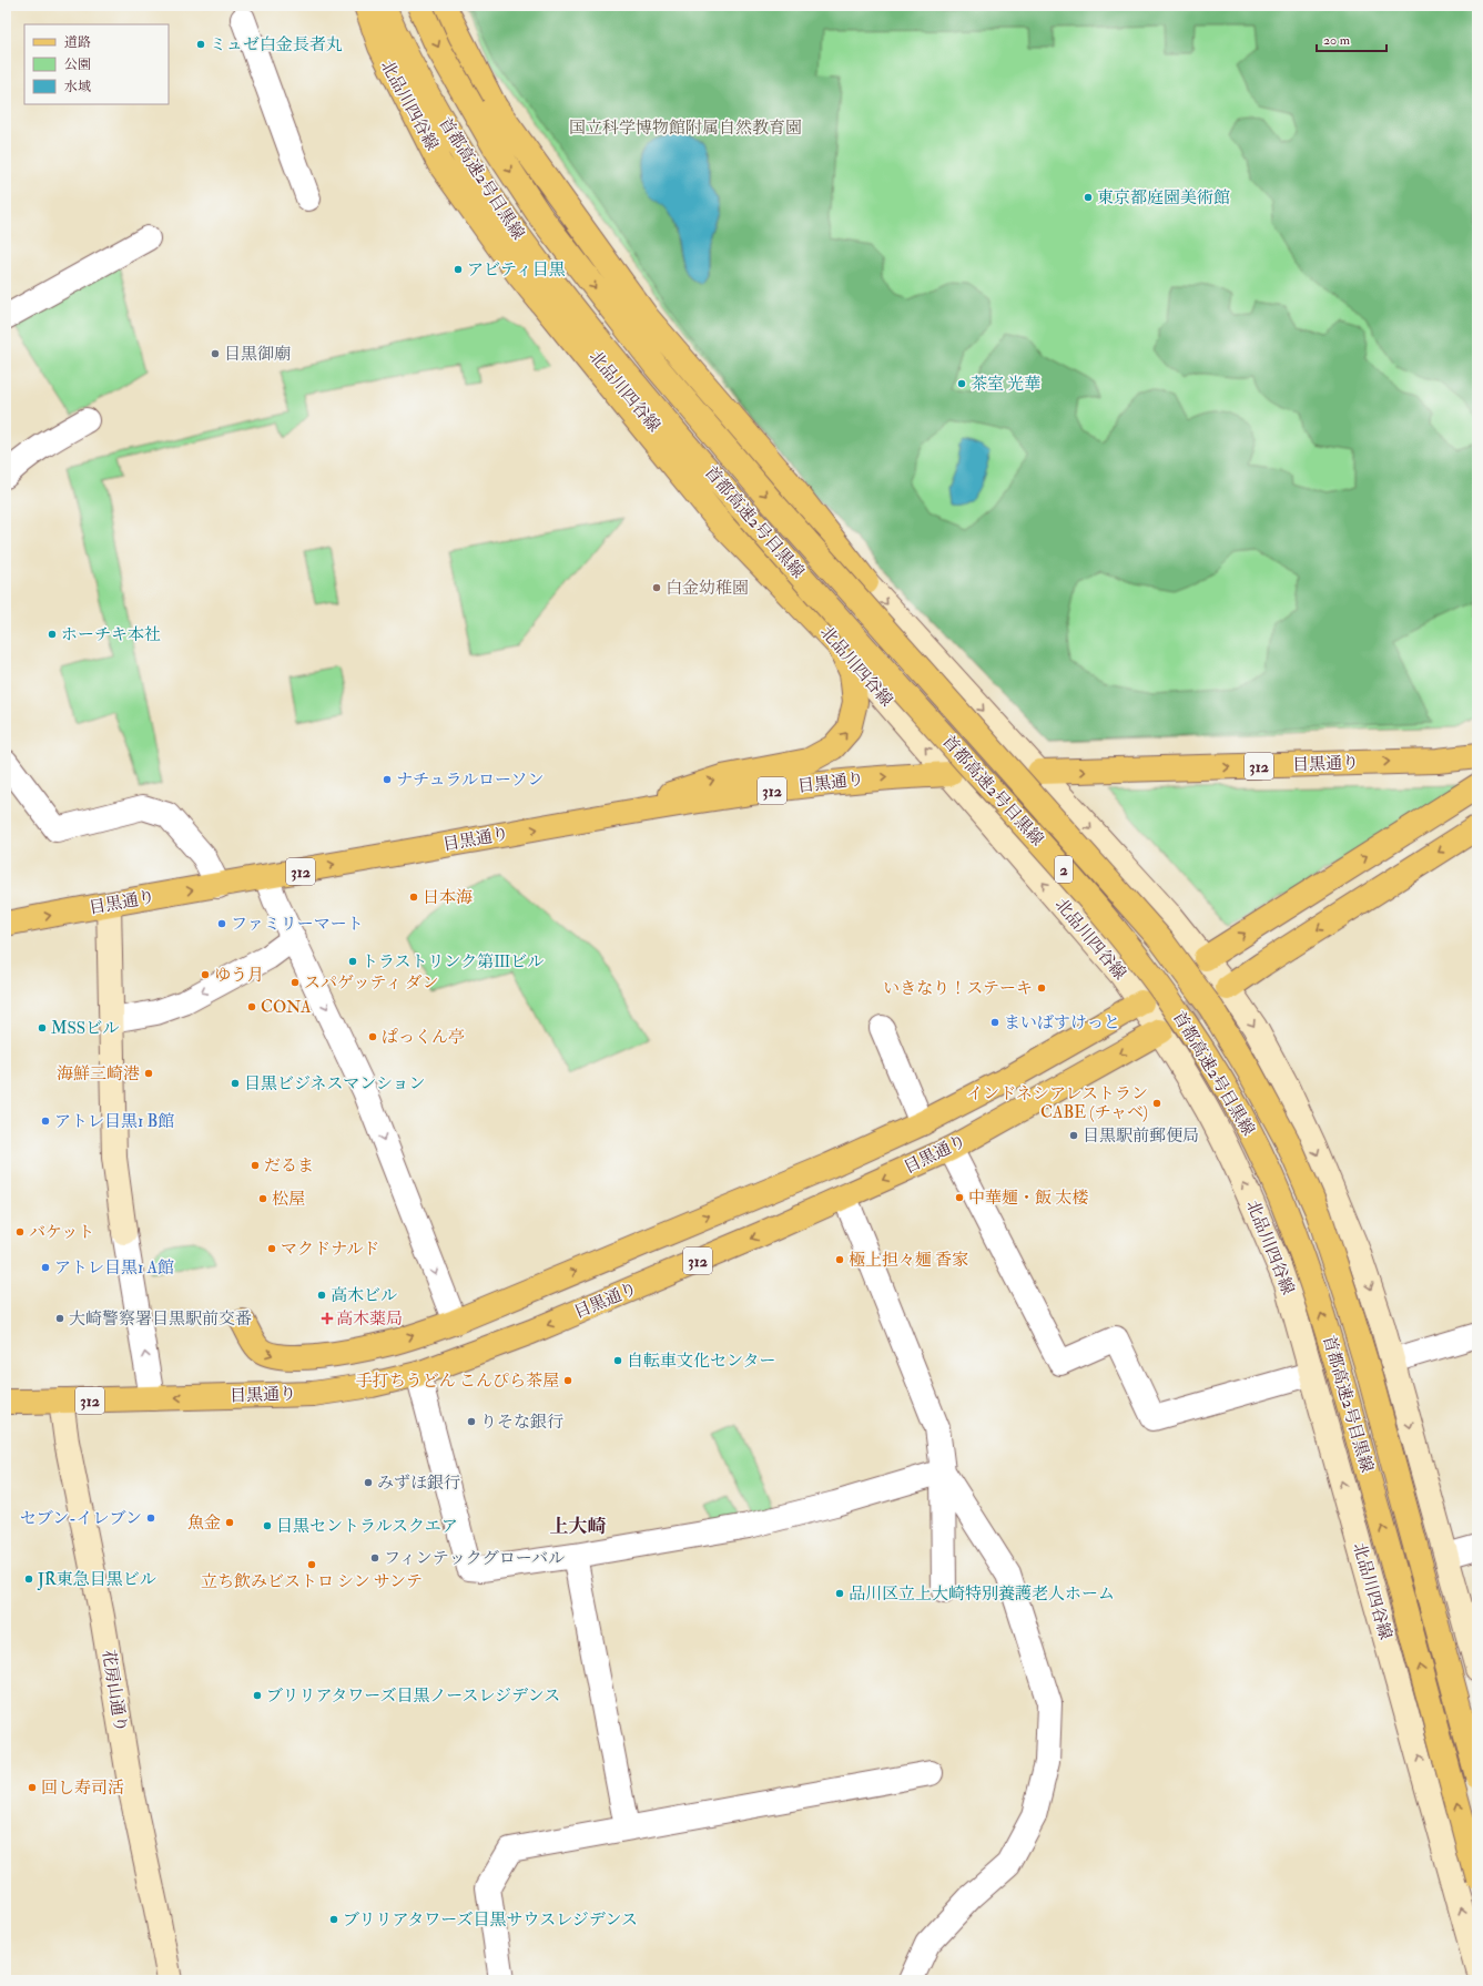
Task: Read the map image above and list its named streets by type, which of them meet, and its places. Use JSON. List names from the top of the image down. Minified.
{"streets":{"main road":["北品川四谷線","首都高速2号目黒線","目黒通り","312","2","花房山通り"]},"crossings":[["北品川四谷線","目黒通り"],["目黒通り","花房山通り"]],"districts":["上大崎"],"parks":["国立科学博物館附属自然教育園"],"places":{"other":["ミュゼ白金長者丸","東京都庭園美術館","アビティ目黒","目黒御廟","茶室 光華","白金幼稚園","ホーチキ本社","ナチュラルローソン","日本海","ファミリーマート","トラストリンク第Ⅲビル","ゆう月","スパゲッティ ダン","いきなり！ステーキ","CONA","まいばすけっと","MSSビル","ぱっくん亭","海鮮三崎港","目黒ビジネスマンション","インドネシアレストラン CABE (チャベ)","アトレ目黒1 B館","目黒駅前郵便局","だるま","中華麺・飯 太楼","松屋","バケット","マクドナルド","極上担々麺 香家","アトレ目黒1 A館","高木ビル","大崎警察署目黒駅前交番","自転車文化センター","手打ちうどん こんぴら茶屋","りそな銀行","みずほ銀行","セブン-イレブン","魚金","目黒セントラルスクエア","フィンテックグローバル","立ち飲みビストロ シン サンテ","JR東急目黒ビル","品川区立上大崎特別養護老人ホーム","ブリリアタワーズ目黒ノースレジデンス","回し寿司活","ブリリアタワーズ目黒サウスレジデンス"],"health":["高木薬局"]},"legend":["道路","公園","水域"],"scale_bar":"20 m"}
